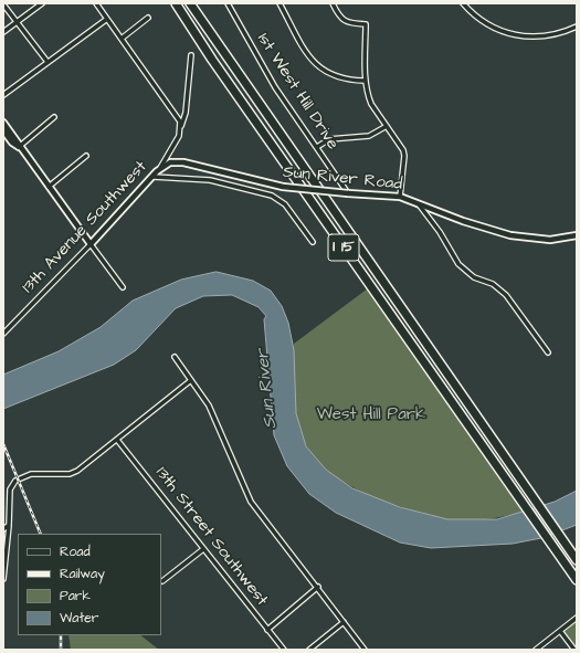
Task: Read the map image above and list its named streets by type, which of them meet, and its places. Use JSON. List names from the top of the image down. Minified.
{"streets":{"highway":["I 15"],"street":["1st West Hill Drive","Sun River Road","13th Avenue Southwest","13th Street Southwest"]},"crossings":[["1st West Hill Drive","Sun River Road"],["Sun River Road","13th Avenue Southwest"]],"water":["Sun River"],"parks":["West Hill Park"],"legend":["Road","Railway","Park","Water"]}
